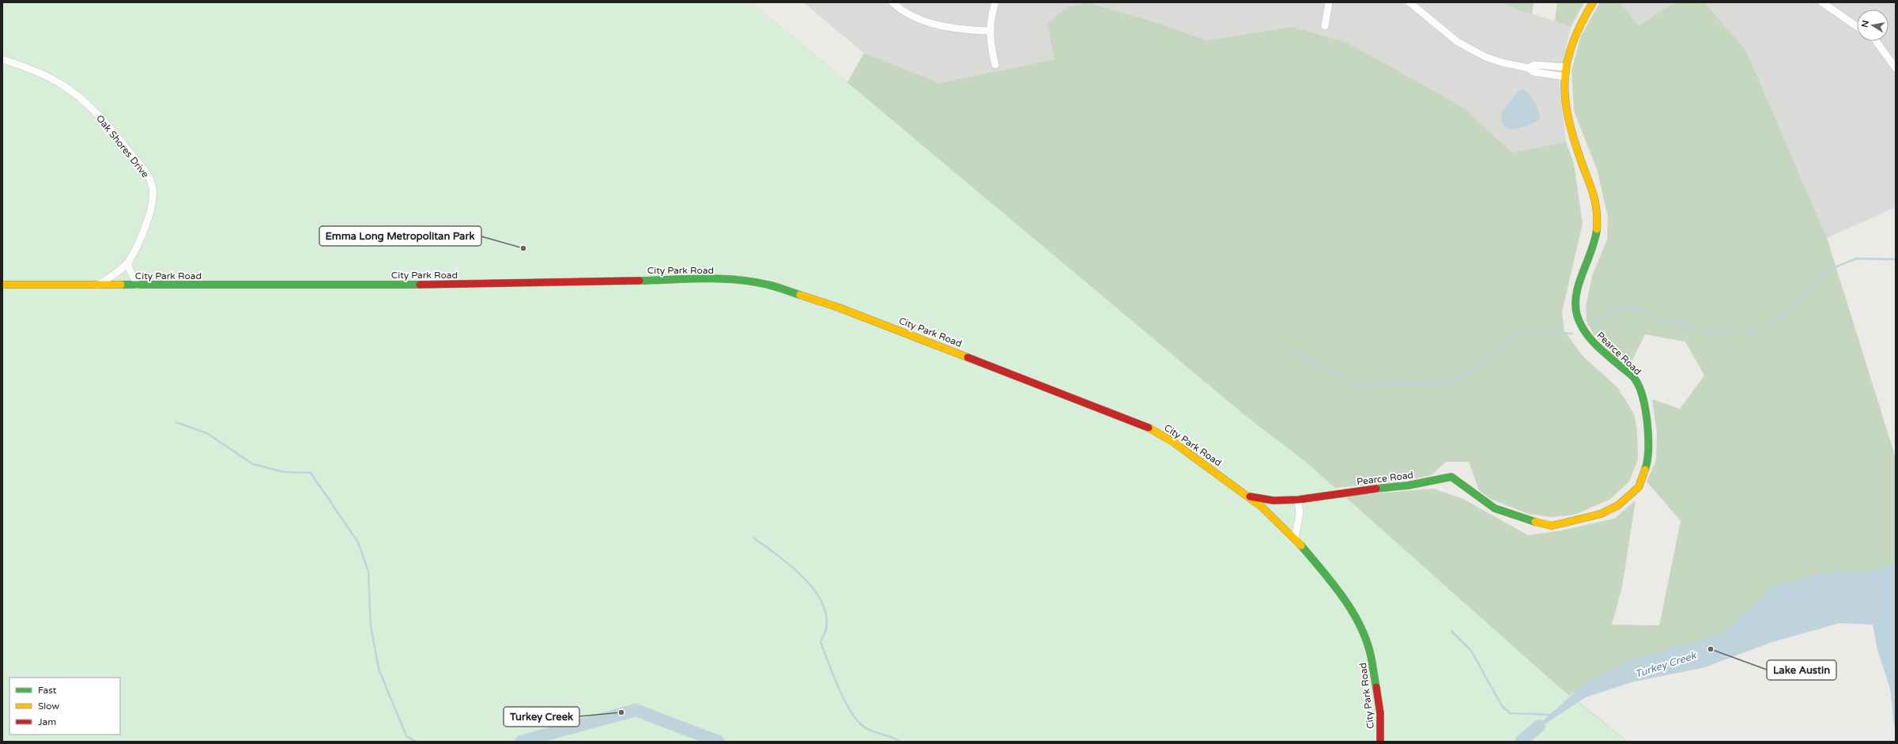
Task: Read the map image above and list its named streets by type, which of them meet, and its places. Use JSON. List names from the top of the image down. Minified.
{"streets":{"street":["Oak Shores Drive","City Park Road","Pearce Road"]},"crossings":[["Oak Shores Drive","City Park Road"],["City Park Road","Pearce Road"]],"water":["Turkey Creek"],"places":["Emma Long Metropolitan Park","Lake Austin","Turkey Creek"],"legend":["Fast","Slow","Jam"],"north":"left"}
